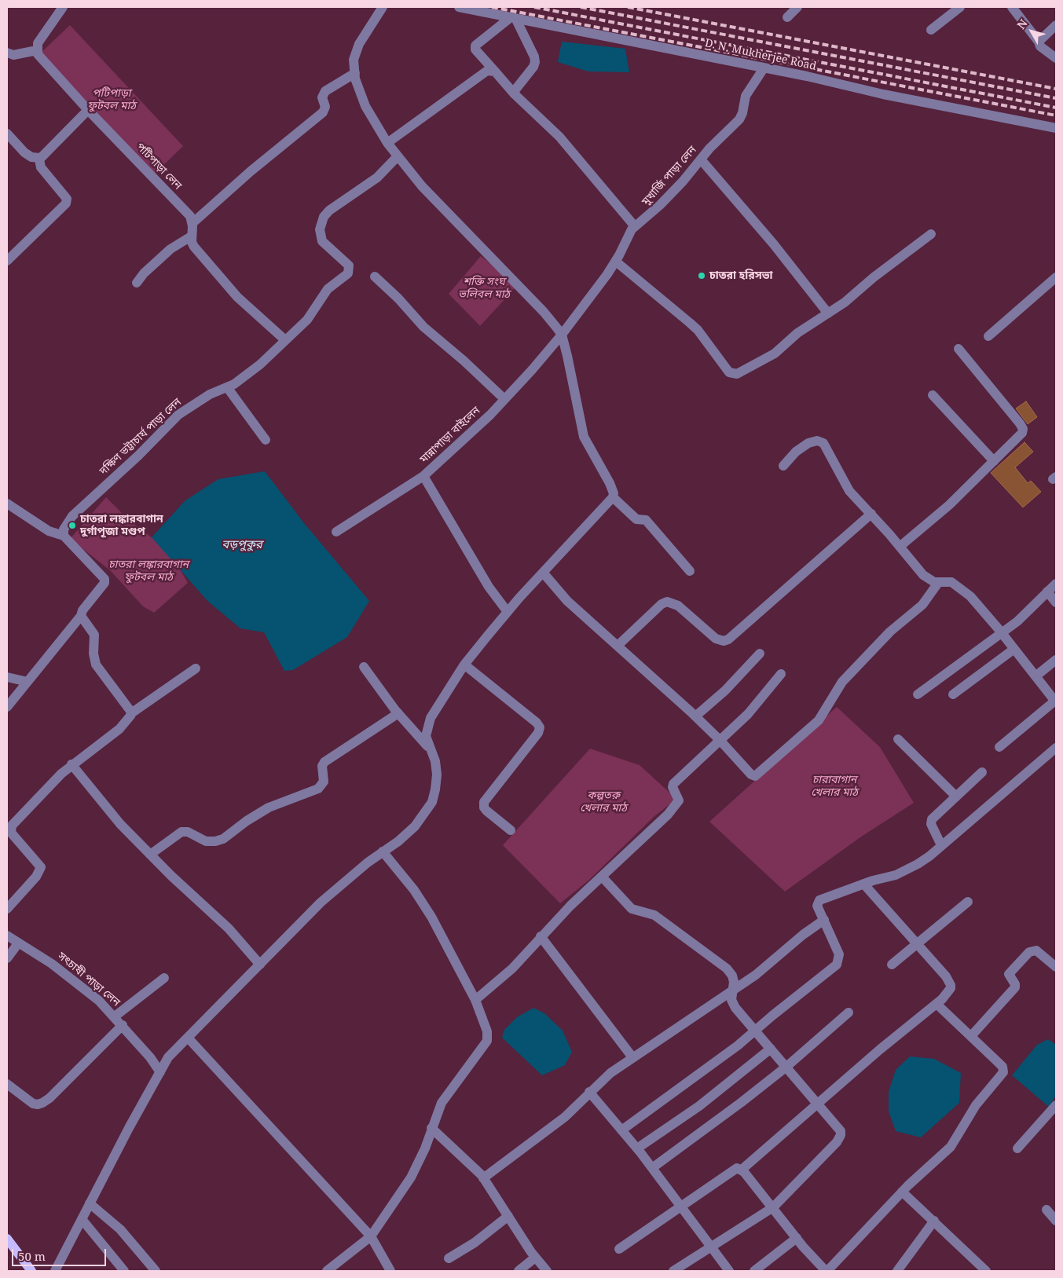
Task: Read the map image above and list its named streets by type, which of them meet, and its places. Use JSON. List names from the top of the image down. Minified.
{"streets":{"street":["D. N. Mukherjee Road","পটিপাড়া লেন","মুখার্জি পাড়া লেন","মান্নাপাড়া বাইলেন","দক্ষিণ ভট্টাচার্য পাড়া লেন","সৎচাষী পাড়া লেন"]},"crossings":[["D. N. Mukherjee Road","মুখার্জি পাড়া লেন"],["মুখার্জি পাড়া লেন","মান্নাপাড়া বাইলেন"]],"water":["বড়পুকুর"],"parks":["পটিপাড়া ফুটবল মাঠ","শক্তি সংঘ ভলিবল মাঠ","চাতরা লঙ্কারবাগান ফুটবল মাঠ","চারাবাগান খেলার মাঠ","কল্পতরু খেলার মাঠ"],"places":["চাতরা হরিসভা","চাতরা লঙ্কারবাগান দুর্গাপূজা মণ্ডপ"],"scale_bar":"50 m","north":"top left"}
